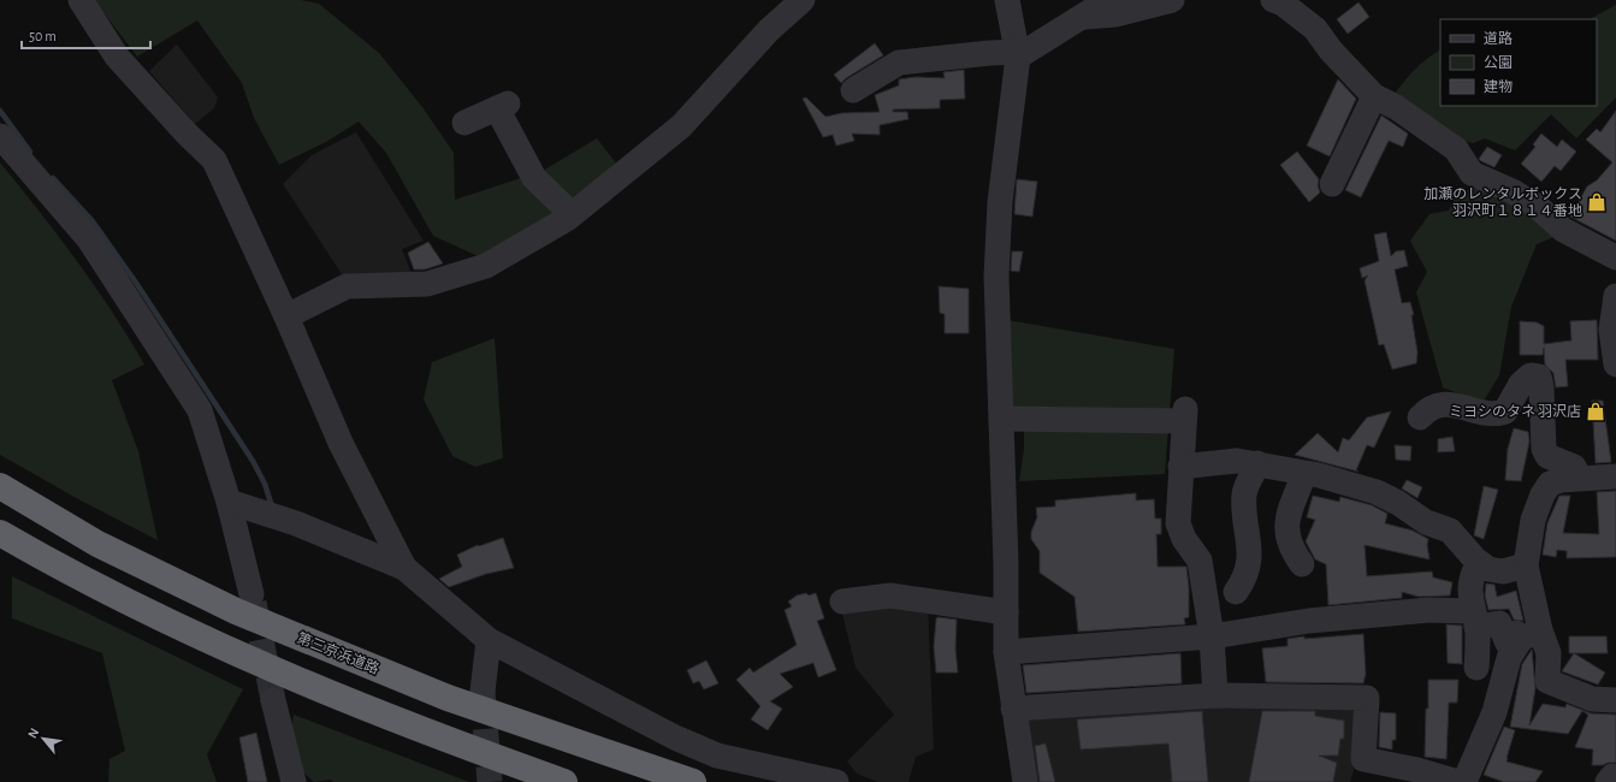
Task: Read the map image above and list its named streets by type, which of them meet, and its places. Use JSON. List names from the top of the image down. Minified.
{"streets":{"highway":["第三京浜道路"]},"places":{"shop":["加瀬のレンタルボックス 羽沢町１８１４番地","ミヨシのタネ 羽沢店"]},"legend":["道路","公園","建物"],"scale_bar":"50 m","north":"top left"}
